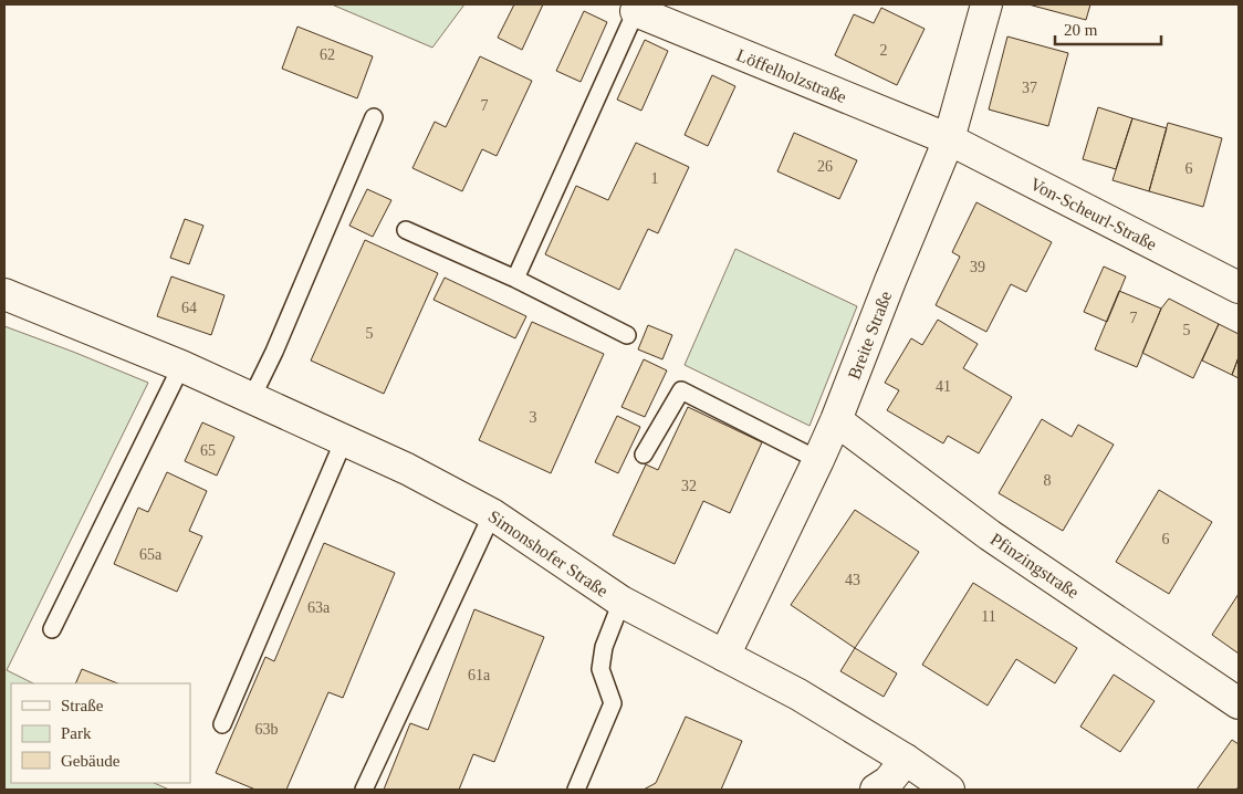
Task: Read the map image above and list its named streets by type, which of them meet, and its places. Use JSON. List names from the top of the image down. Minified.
{"streets":{"street":["Löffelholzstraße","Von-Scheurl-Straße","Breite Straße","Simonshofer Straße","Pfinzingstraße"]},"crossings":[["Löffelholzstraße","Von-Scheurl-Straße"],["Löffelholzstraße","Breite Straße"],["Von-Scheurl-Straße","Breite Straße"],["Breite Straße","Simonshofer Straße"],["Breite Straße","Pfinzingstraße"]],"house_numbers":["2","62","37","7","26","6","1","39","64","7","5","5","41","3","65","8","32","6","65a","43","63a","11","61a","63b"],"legend":["Straße","Park","Gebäude"],"scale_bar":"20 m"}
